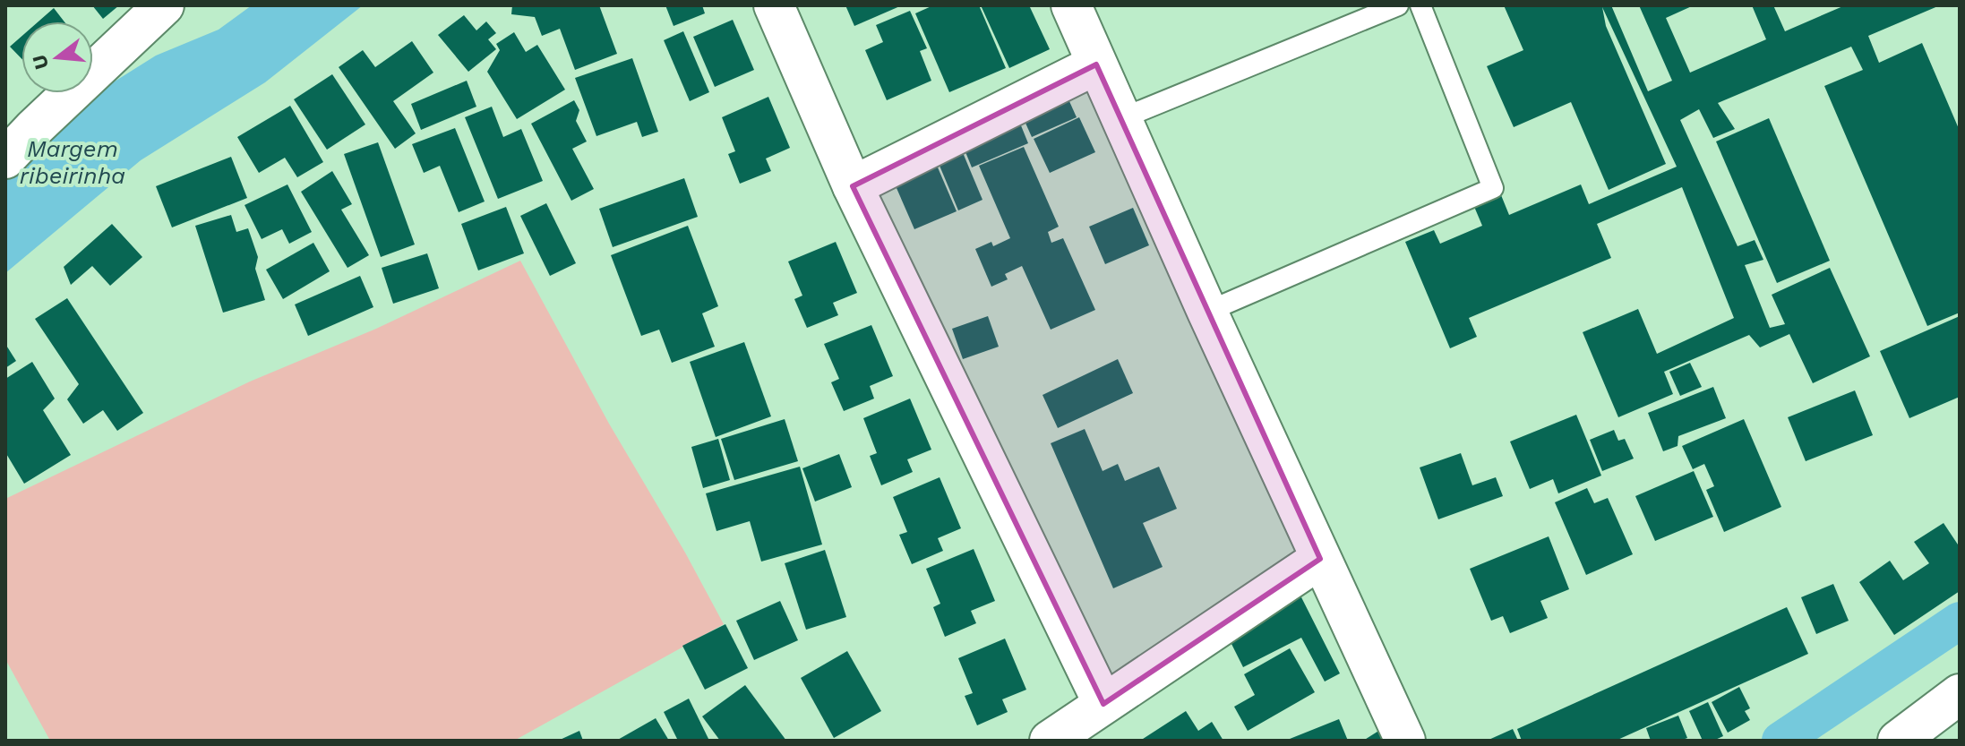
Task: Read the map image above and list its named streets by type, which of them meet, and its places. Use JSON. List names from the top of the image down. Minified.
{"water":["Margem ribeirinha"],"north":"left"}
